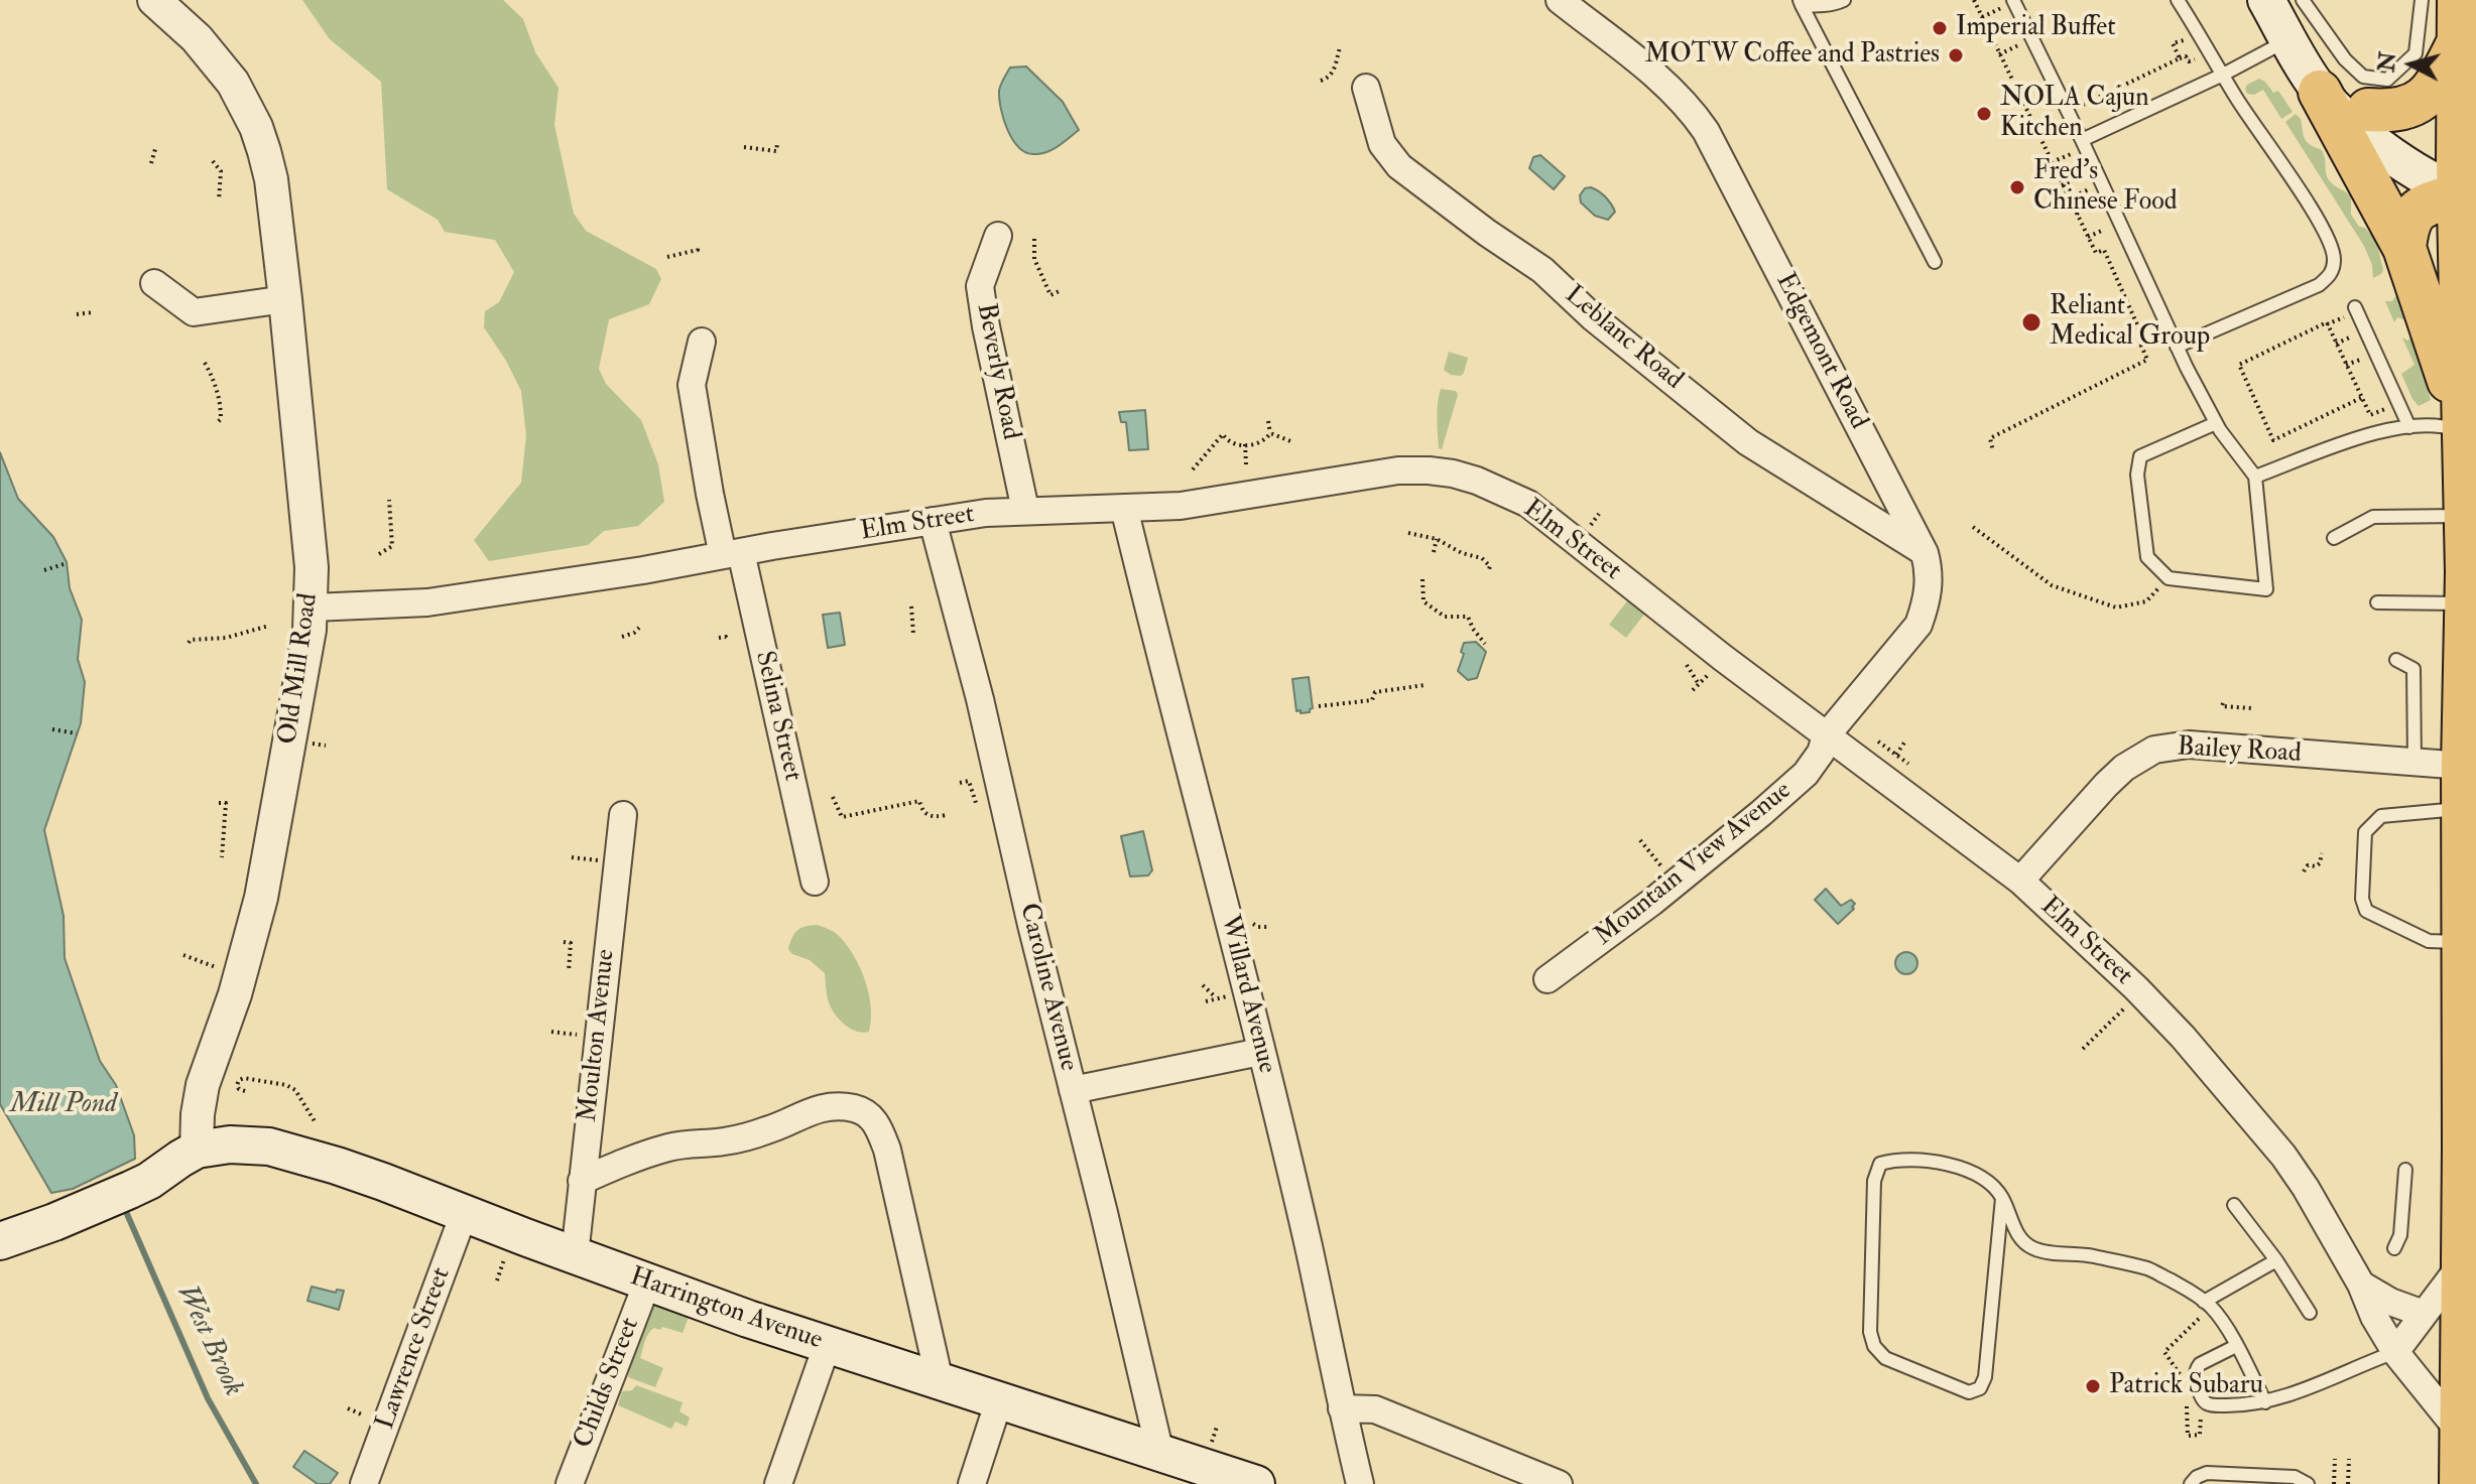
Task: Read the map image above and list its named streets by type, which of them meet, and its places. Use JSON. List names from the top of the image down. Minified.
{"streets":{"main road":["Harrington Avenue"],"street":["Leblanc Road","Edgemont Road","Beverly Road","Elm Street","Old Mill Road","Selina Street","Bailey Road","Mountain View Avenue","Caroline Avenue","Willard Avenue","Moulton Avenue","Lawrence Street","Childs Street"]},"crossings":[["Leblanc Road","Edgemont Road"],["Edgemont Road","Elm Street"],["Edgemont Road","Mountain View Avenue"],["Beverly Road","Elm Street"],["Elm Street","Old Mill Road"],["Elm Street","Selina Street"],["Elm Street","Bailey Road"],["Elm Street","Mountain View Avenue"],["Elm Street","Caroline Avenue"],["Elm Street","Willard Avenue"],["Old Mill Road","Harrington Avenue"],["Caroline Avenue","Harrington Avenue"],["Moulton Avenue","Harrington Avenue"],["Harrington Avenue","Lawrence Street"],["Harrington Avenue","Childs Street"]],"water":["Mill Pond","West Brook"],"places":["Imperial Buffet","MOTW Coffee and Pastries","NOLA Cajun Kitchen","Fred's Chinese Food","Reliant Medical Group","Patrick Subaru"],"north":"left"}
